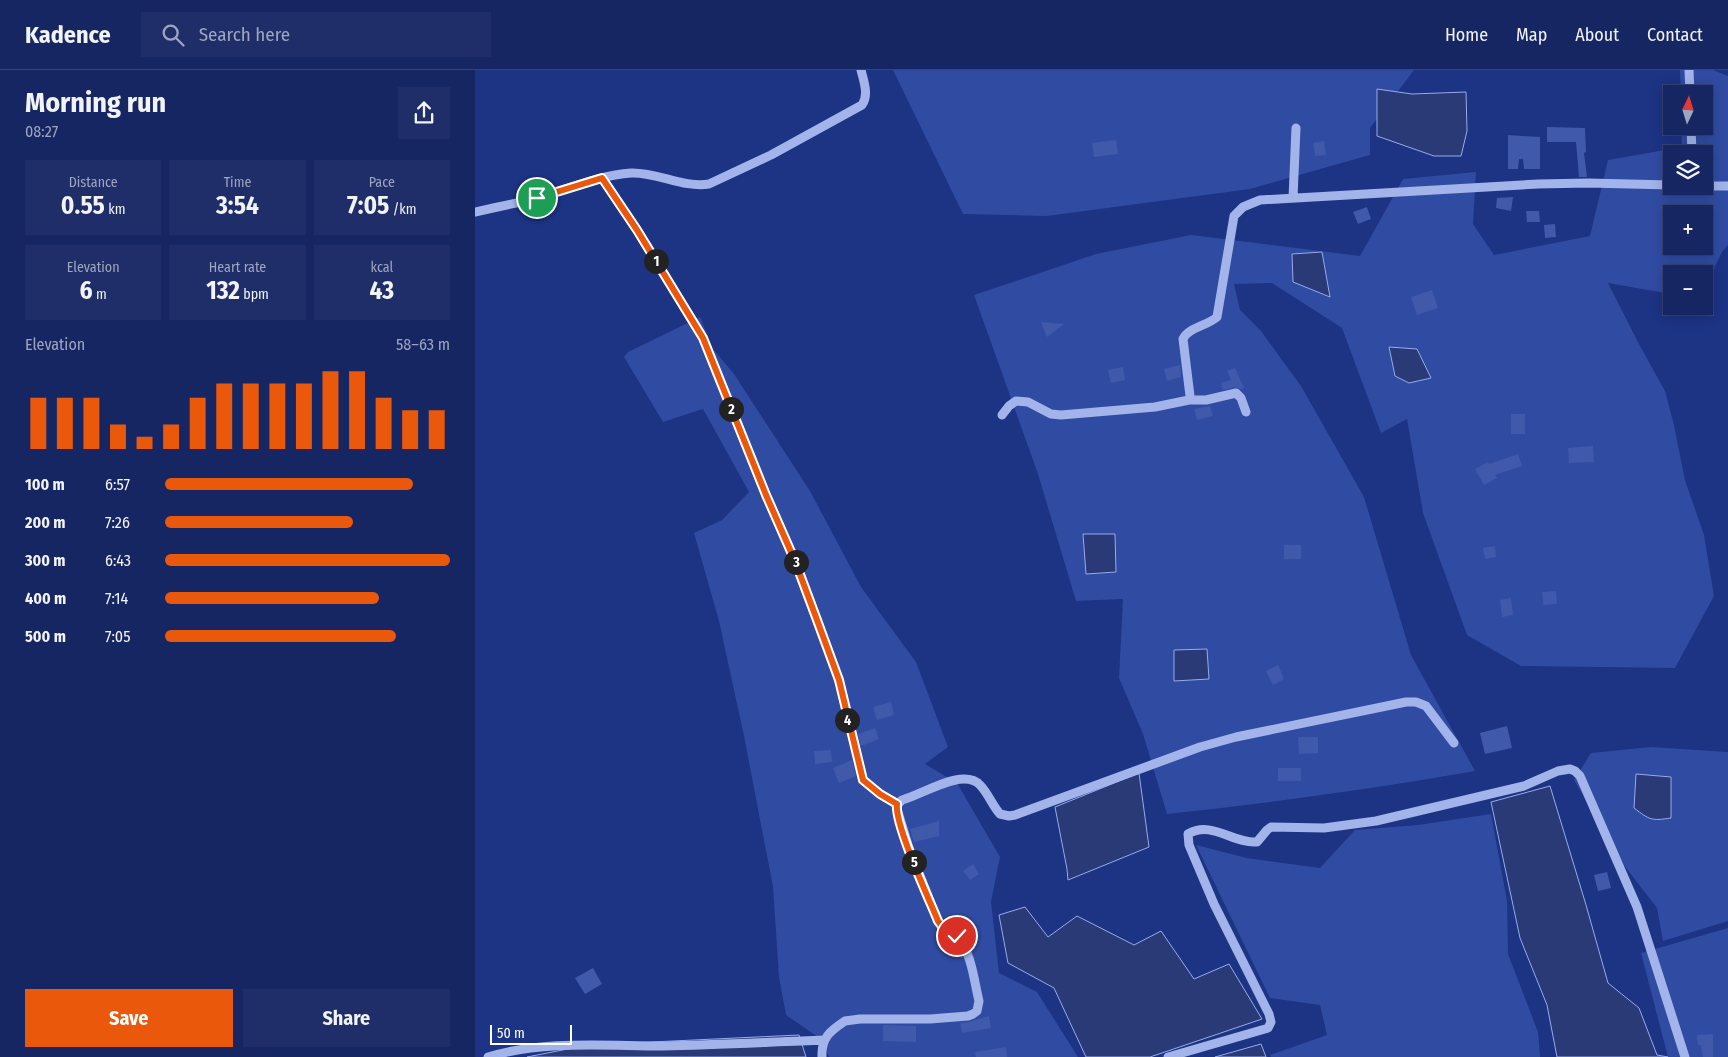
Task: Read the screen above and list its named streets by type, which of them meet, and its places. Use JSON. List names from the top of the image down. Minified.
{"scale_bar":"50 m","north":"top","page":{"header":"Kadence","search":"Search here","nav":["Home","Map","About","Contact"],"heading":["Morning run","08:27"],"map_buttons":["+","−"],"stats":[["Distance","0.55 km"],["Time","3:54"],["Pace","7:05 /km"],["Elevation","6 m"],["Heart rate","132 bpm"],["kcal","43"]],"pins":["1","2","3","4","5"],"chart":["Elevation","58–63 m"],"list":[{"name":"100 m","note":"6:57"},{"name":"200 m","note":"7:26"},{"name":"300 m","note":"6:43"},{"name":"400 m","note":"7:14"},{"name":"500 m","note":"7:05"}],"buttons":["Save","Share"],"scale":"50 m"}}
